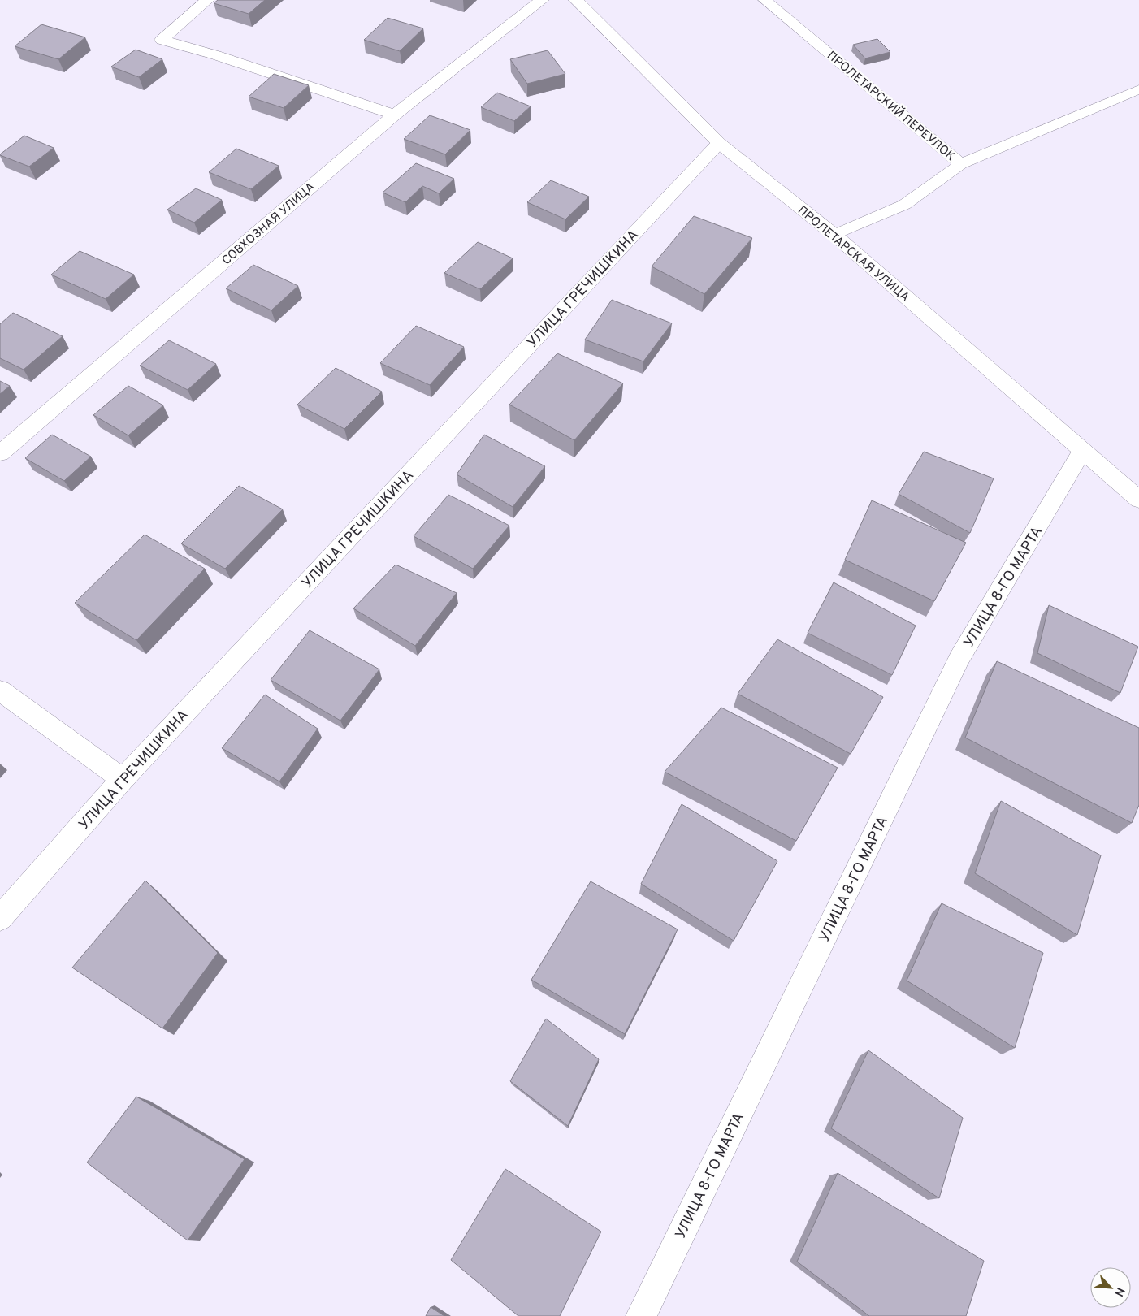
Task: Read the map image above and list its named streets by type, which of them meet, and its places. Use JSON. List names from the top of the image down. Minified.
{"streets":{"street":["СОВХОЗНАЯ УЛИЦА","ПРОЛЕТАРСКАЯ УЛИЦА","УЛИЦА ГРЕЧИШКИНА","УЛИЦА 8-ГО МАРТА"],"lane":["ПРОЛЕТАРСКИЙ ПЕРЕУЛОК"]},"crossings":[["ПРОЛЕТАРСКИЙ ПЕРЕУЛОК","ПРОЛЕТАРСКАЯ УЛИЦА"],["ПРОЛЕТАРСКАЯ УЛИЦА","УЛИЦА ГРЕЧИШКИНА"],["ПРОЛЕТАРСКАЯ УЛИЦА","УЛИЦА 8-ГО МАРТА"]],"north":"bottom right"}
